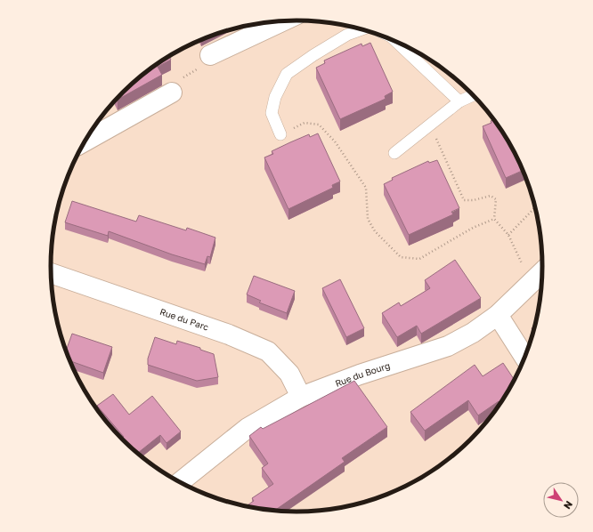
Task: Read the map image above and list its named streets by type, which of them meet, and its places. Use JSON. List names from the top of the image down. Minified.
{"streets":{"street":["Rue du Parc","Rue du Bourg"]},"crossings":[["Rue du Parc","Rue du Bourg"]],"north":"bottom right"}
